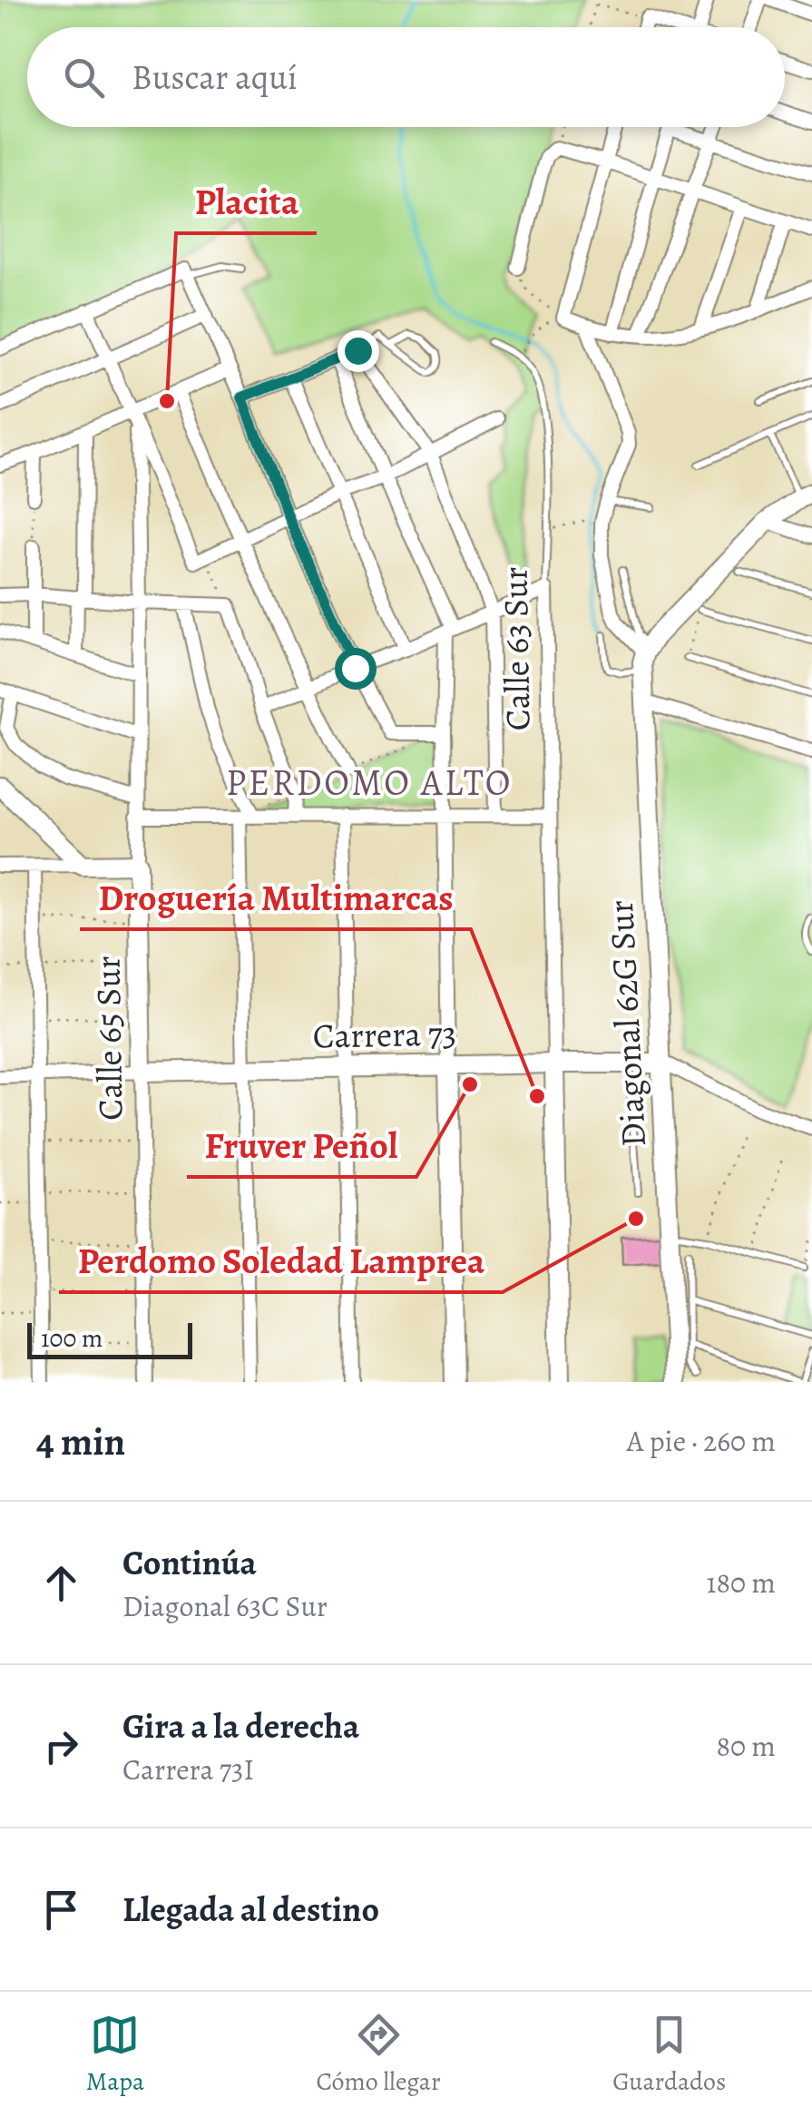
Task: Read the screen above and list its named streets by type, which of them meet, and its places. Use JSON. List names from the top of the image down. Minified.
{"streets":{"street":["Calle 63 Sur","Diagonal 62G Sur","Carrera 73","Calle 65 Sur"]},"crossings":[["Calle 63 Sur","Carrera 73"],["Diagonal 62G Sur","Carrera 73"],["Carrera 73","Calle 65 Sur"]],"districts":["PERDOMO ALTO"],"places":["Placita","Fruver Peñol","Droguería Multimarcas","Perdomo Soledad Lamprea"],"scale_bar":"100 m","page":{"search":"Buscar aquí","scale":"100 m","heading":["4 min","A pie · 260 m"],"list":[["Continúa","Diagonal 63C Sur","180 m"],["Gira a la derecha","Carrera 73I","80 m"],"Llegada al destino"],"nav":["Mapa","Cómo llegar","Guardados"]}}
